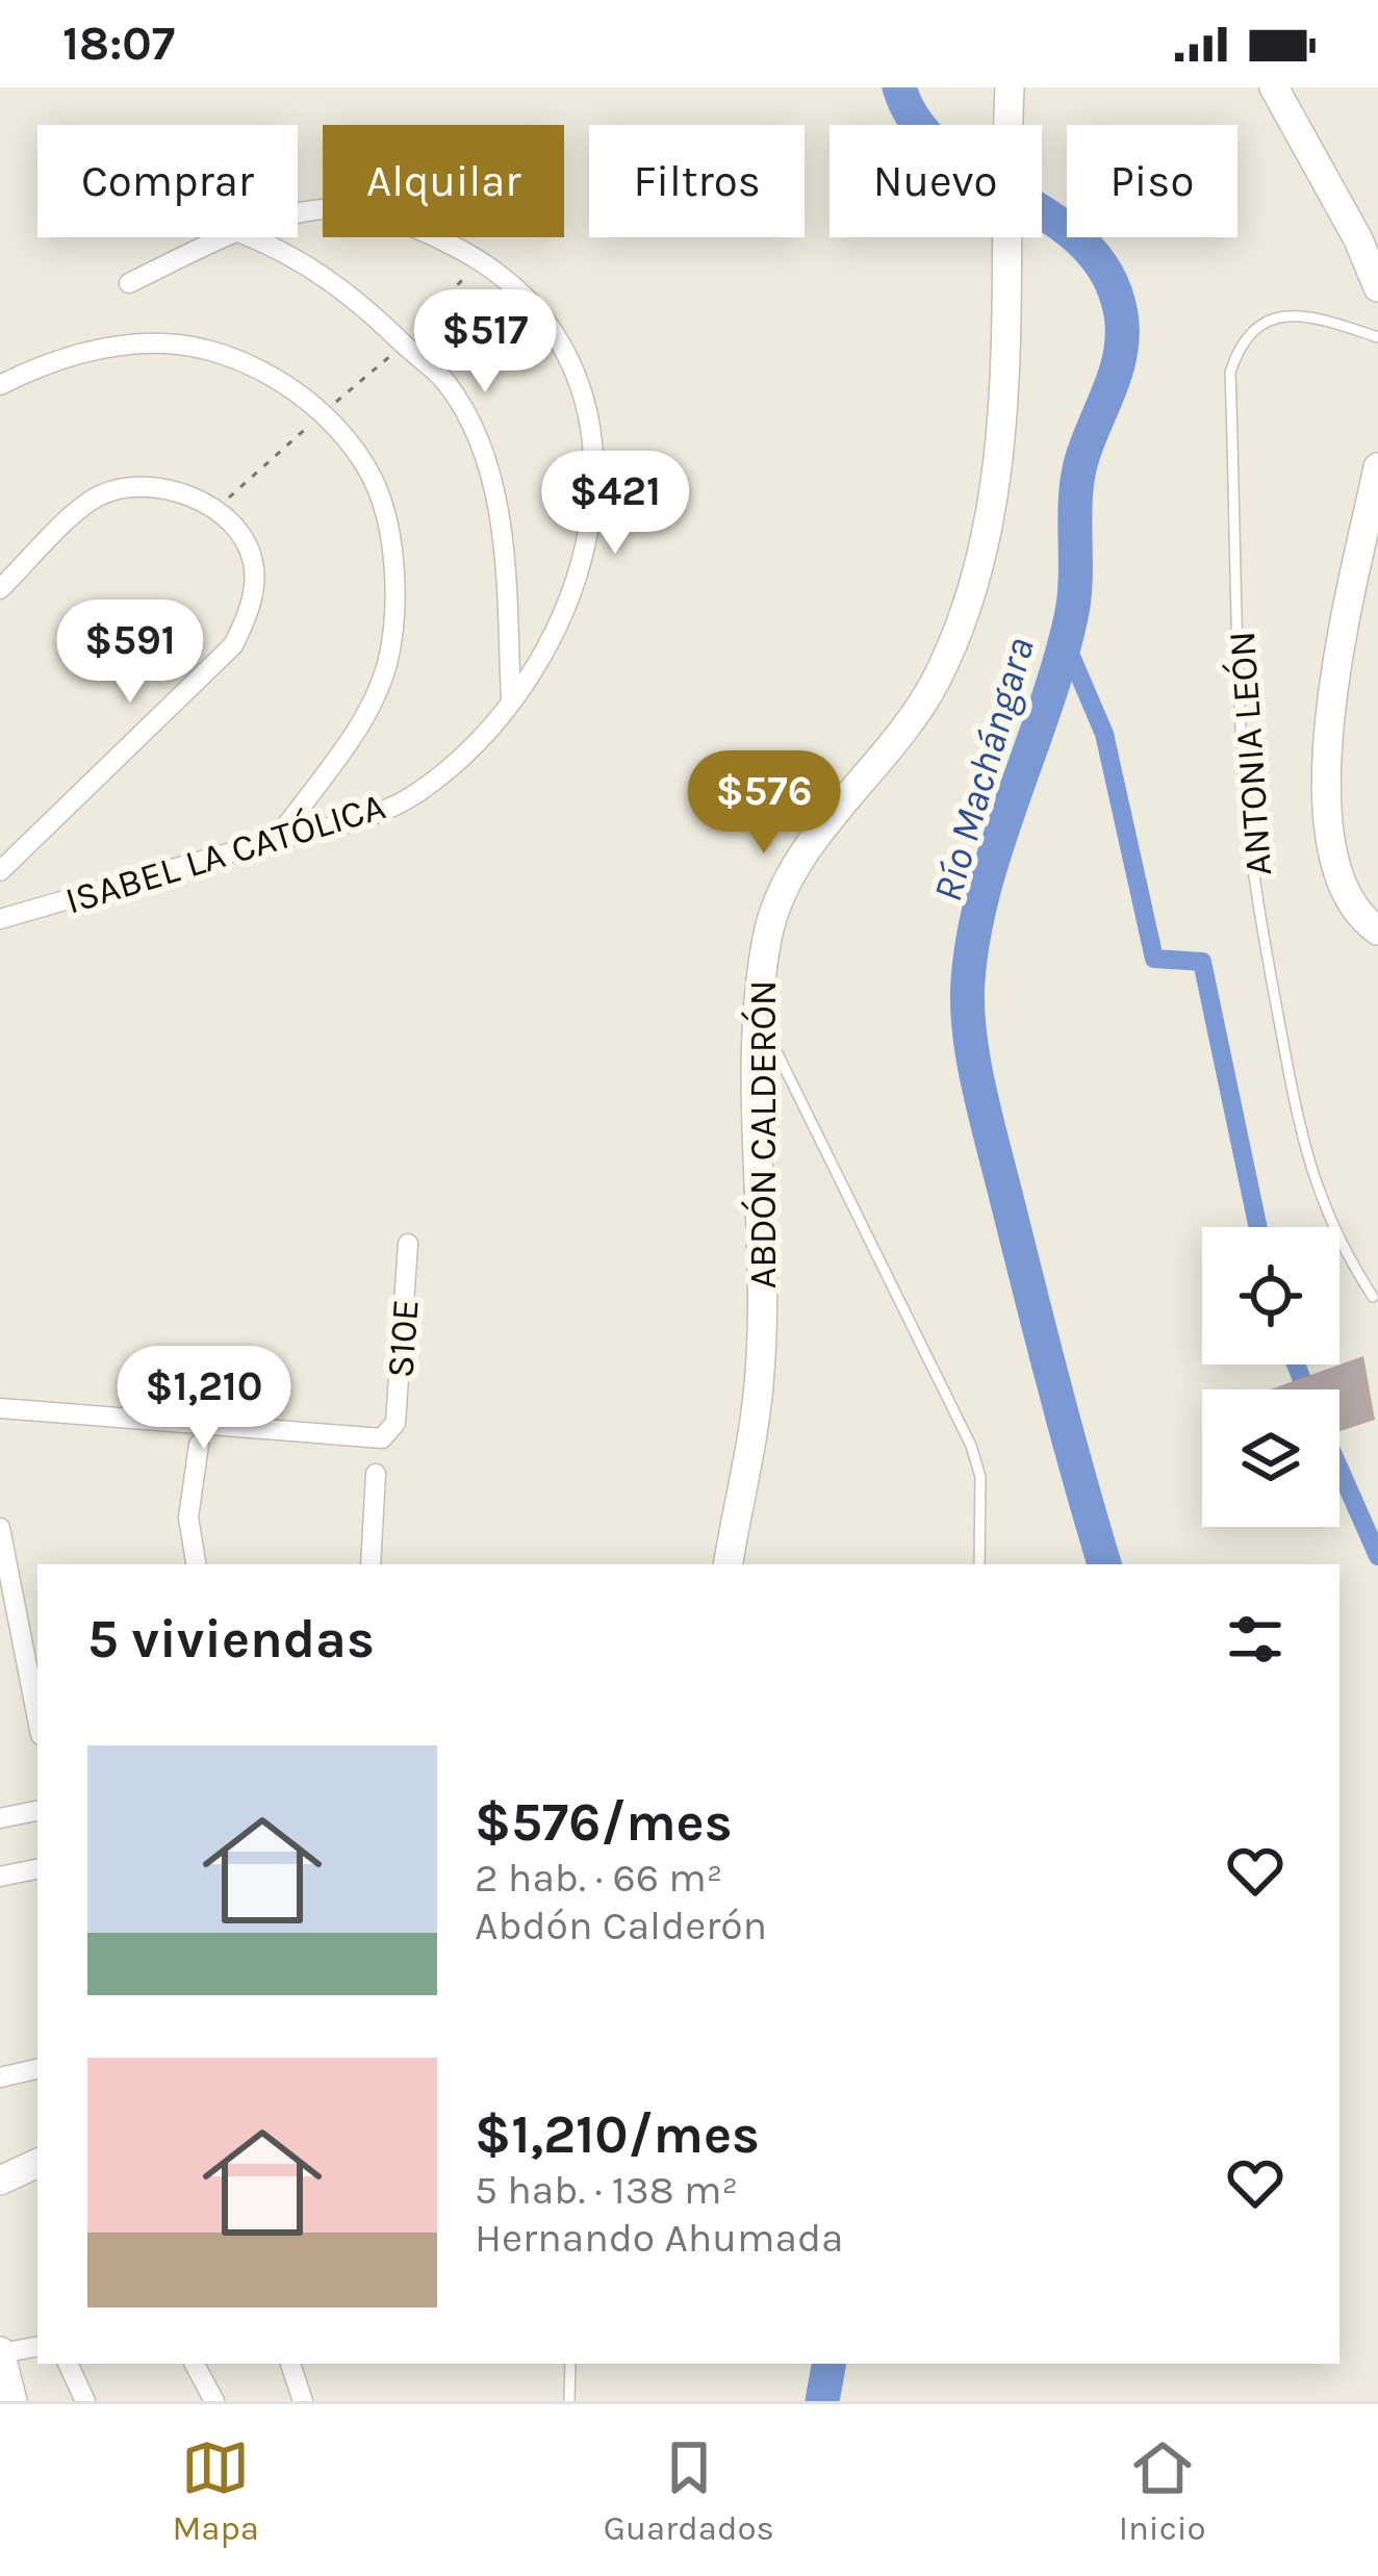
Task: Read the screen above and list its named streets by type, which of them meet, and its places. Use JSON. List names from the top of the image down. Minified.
{"streets":{"street":["ISABEL LA CATÓLICA","ABDÓN CALDERÓN","S10E"],"lane":["ANTONIA LEÓN"]},"water":["Río Machángara"],"page":{"status":"18:07","chip":["Comprar","Alquilar","Filtros","Nuevo","Piso"],"price":["$517","$421","$591","$576","$1,210"],"heading":"5 viviendas","list":[{"name":"$576/mes","note":"2 hab. · 66 m² · Abdón Calderón"},{"name":"$1,210/mes","note":"5 hab. · 138 m² · Hernando Ahumada"}],"tabs":["Mapa","Guardados","Inicio"]}}
